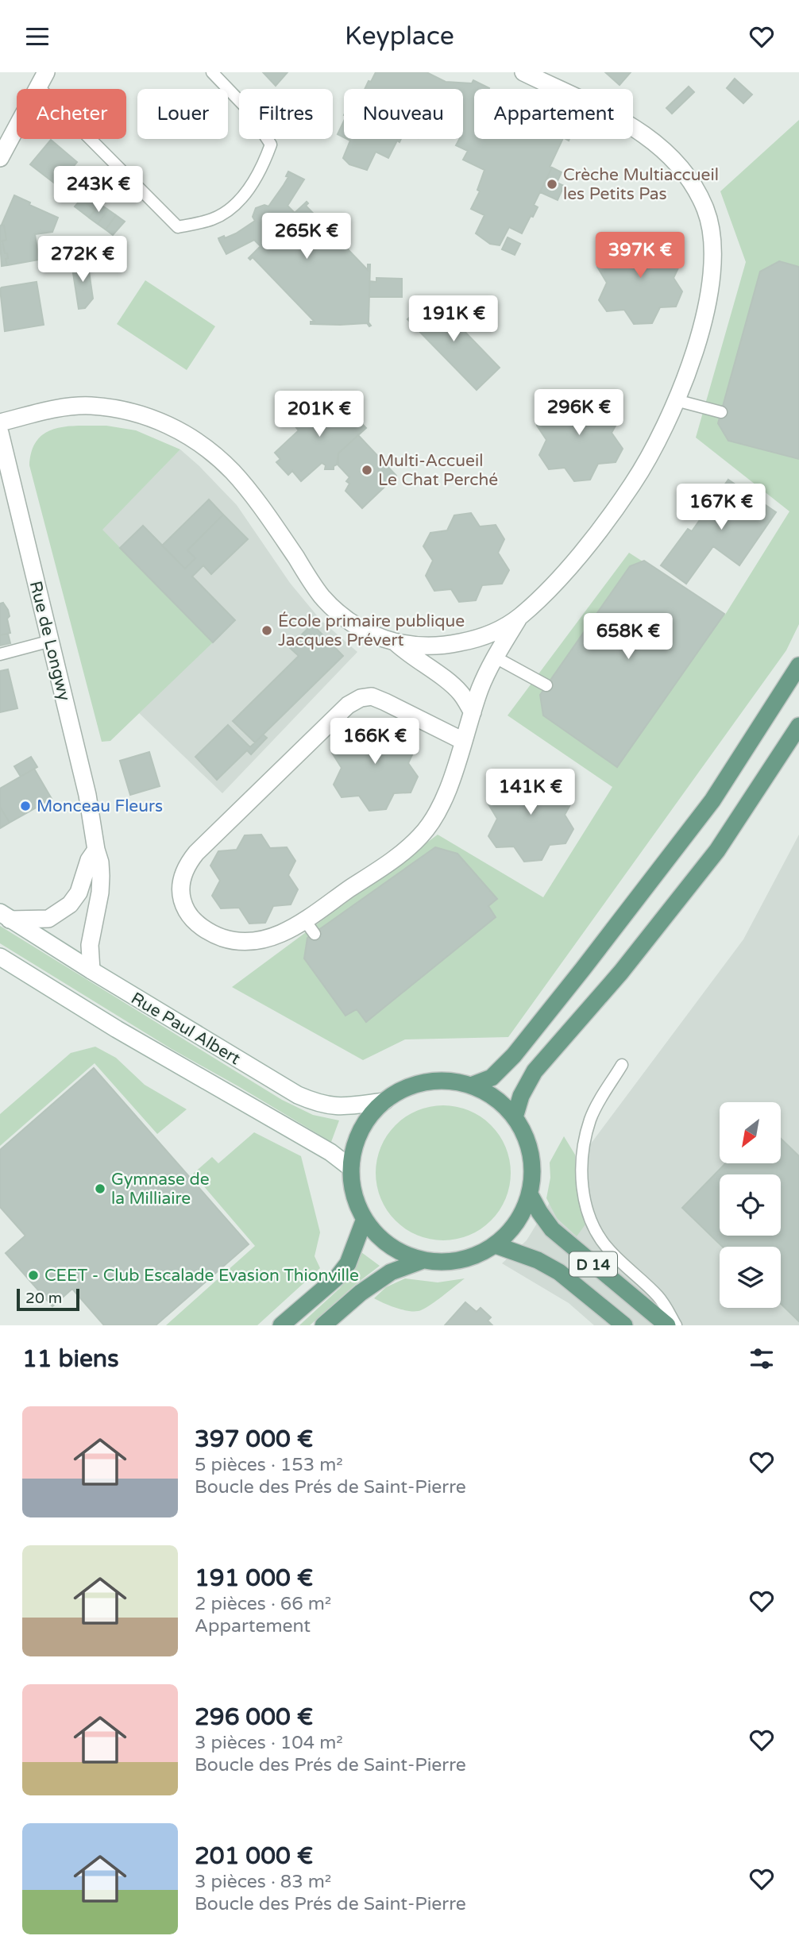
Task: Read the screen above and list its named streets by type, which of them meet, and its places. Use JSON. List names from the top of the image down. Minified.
{"streets":{"main road":["D 14"],"street":["Rue de Longwy","Rue Paul Albert"]},"crossings":[["Rue de Longwy","Rue Paul Albert"],["Rue Paul Albert","D 14"]],"places":["Crèche Multiaccueil les Petits Pas","Multi-Accueil Le Chat Perché","École primaire publique Jacques Prévert","Monceau Fleurs","Gymnase de la Milliaire","CEET - Club Escalade Evasion Thionville"],"scale_bar":"20 m","north":"bottom left","page":{"header":"Keyplace","chip":["Acheter","Louer","Filtres","Nouveau","Appartement"],"price":["243K €","265K €","397K €","272K €","191K €","296K €","201K €","167K €","658K €","166K €","141K €"],"scale":"20 m","heading":"11 biens","list":[{"name":"397 000 €","note":"5 pièces · 153 m² · Boucle des Prés de Saint-Pierre"},{"name":"191 000 €","note":"2 pièces · 66 m² · Appartement"},{"name":"296 000 €","note":"3 pièces · 104 m² · Boucle des Prés de Saint-Pierre"},{"name":"201 000 €","note":"3 pièces · 83 m² · Boucle des Prés de Saint-Pierre"}]}}
